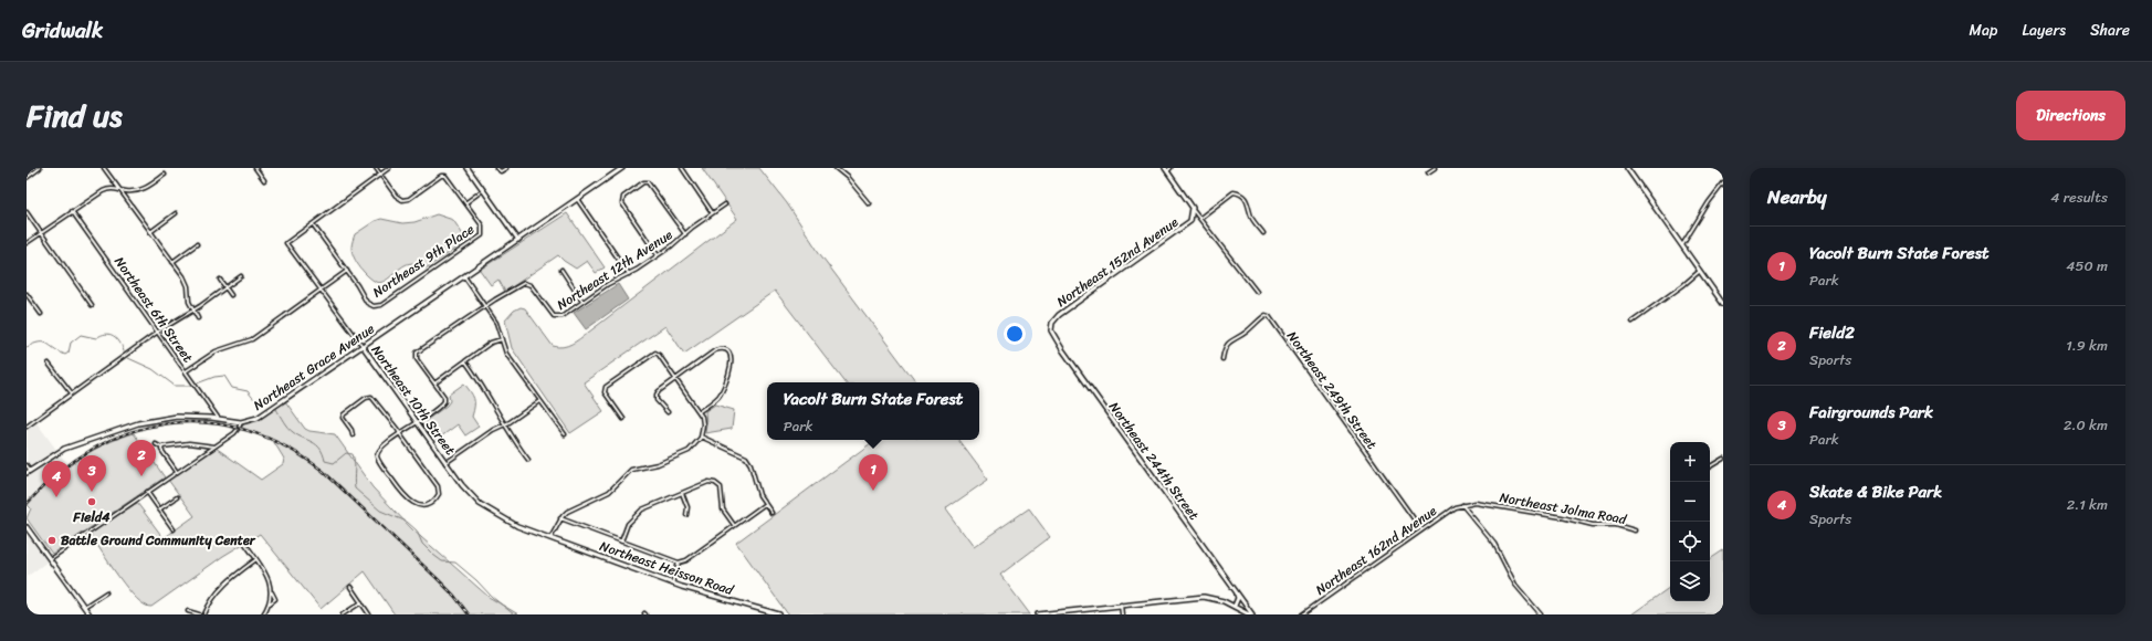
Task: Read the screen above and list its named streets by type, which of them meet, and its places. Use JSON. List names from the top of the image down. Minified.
{"streets":{"street":["Northeast 9th Place","Northeast 152nd Avenue","Northeast 12th Avenue","Northeast 6th Street","Northeast Grace Avenue","Northeast 249th Street","Northeast 10th Street","Northeast 244th Street","Northeast Jolma Road","Northeast 162nd Avenue","Northeast Heisson Road"]},"crossings":[["Northeast 152nd Avenue","Northeast 244th Street"],["Northeast 6th Street","Northeast Grace Avenue"],["Northeast Grace Avenue","Northeast 10th Street"],["Northeast 249th Street","Northeast 162nd Avenue"],["Northeast 10th Street","Northeast Heisson Road"],["Northeast Jolma Road","Northeast 162nd Avenue"]],"places":["Field4","Battle Ground Community Center"],"page":{"header":"Gridwalk","nav":["Map","Layers","Share"],"title":"Find us","buttons":"Directions","heading":["Nearby","4 results"],"list":[{"mark":"1","name":"Yacolt Burn State Forest","note":"Park","value":"450 m"},{"mark":"2","name":"Field2","note":"Sports","value":"1.9 km"},{"mark":"3","name":"Fairgrounds Park","note":"Park","value":"2.0 km"},{"mark":"4","name":"Skate & Bike Park","note":"Sports","value":"2.1 km"}],"popup":["Yacolt Burn State Forest","Park"],"pins":["2","1","3","4"],"map_buttons":["+","−"]}}
